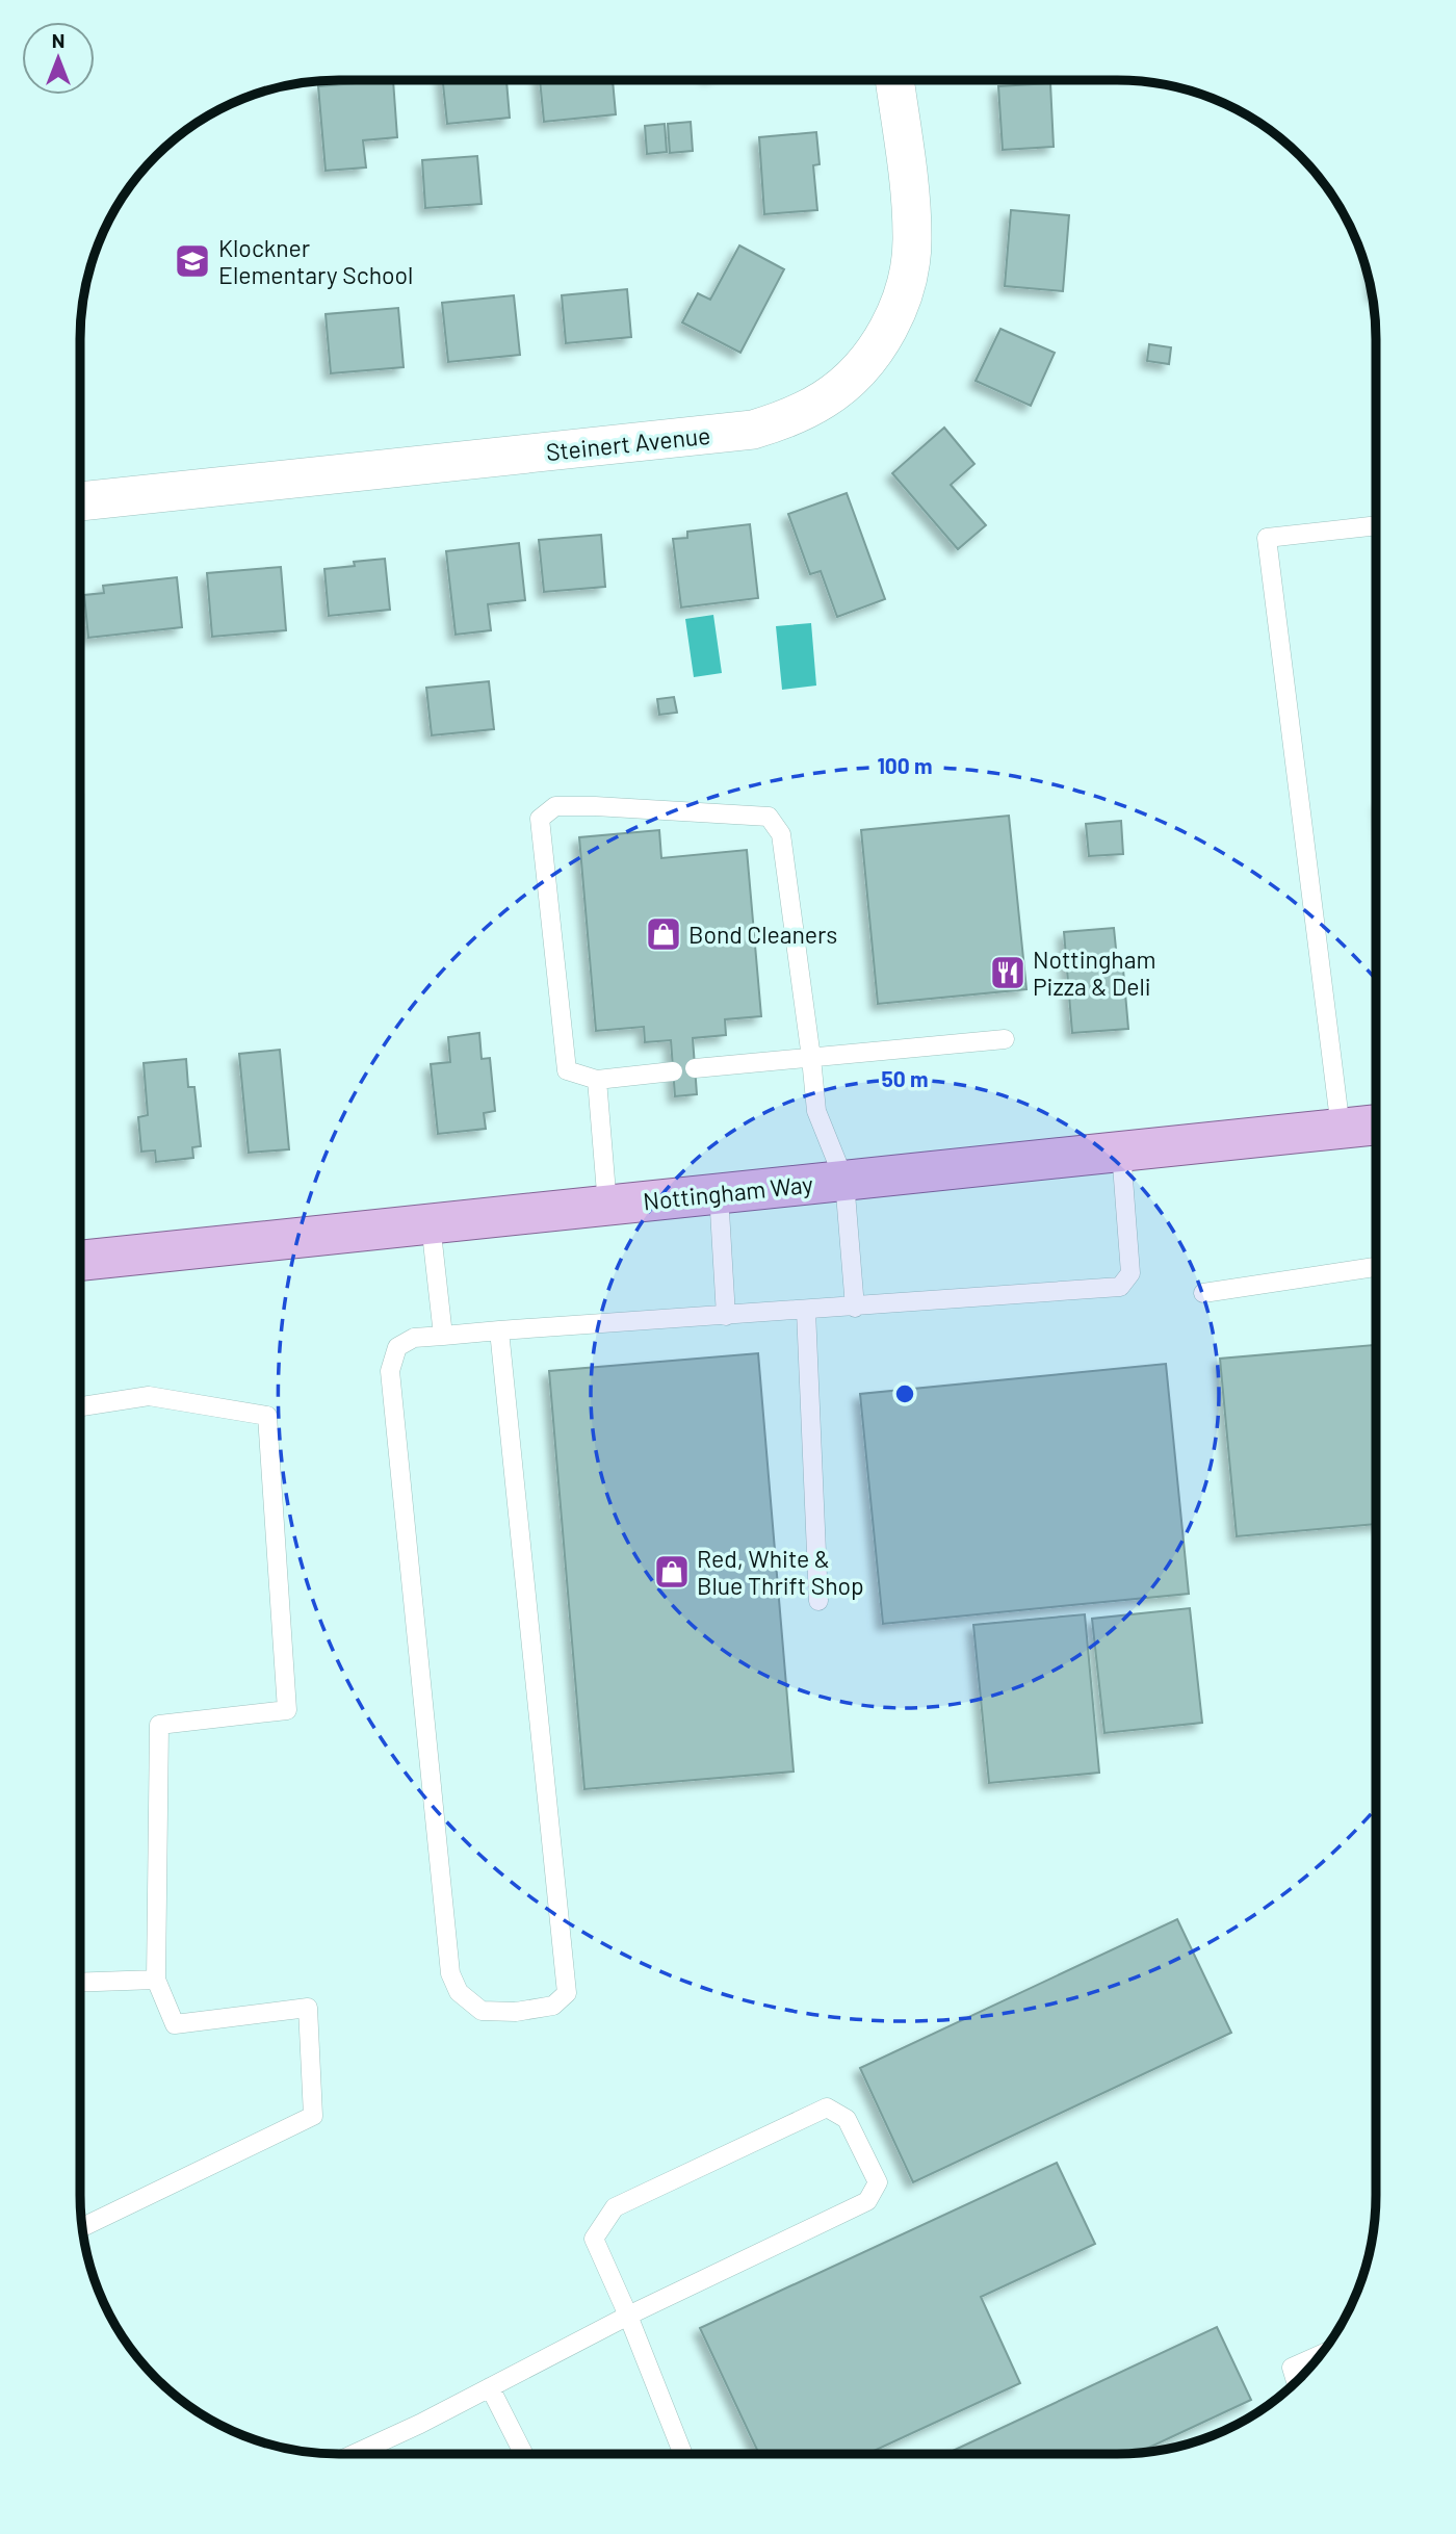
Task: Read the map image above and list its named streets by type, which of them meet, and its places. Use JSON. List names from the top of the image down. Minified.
{"streets":{"main road":["Nottingham Way"],"street":["Steinert Avenue"]},"places":{"school or university":["Klockner Elementary School"],"shop":["Bond Cleaners","Red, White & Blue Thrift Shop"],"restaurant":["Nottingham Pizza & Deli"]},"north":"top","rings":["100 m","50 m"]}
